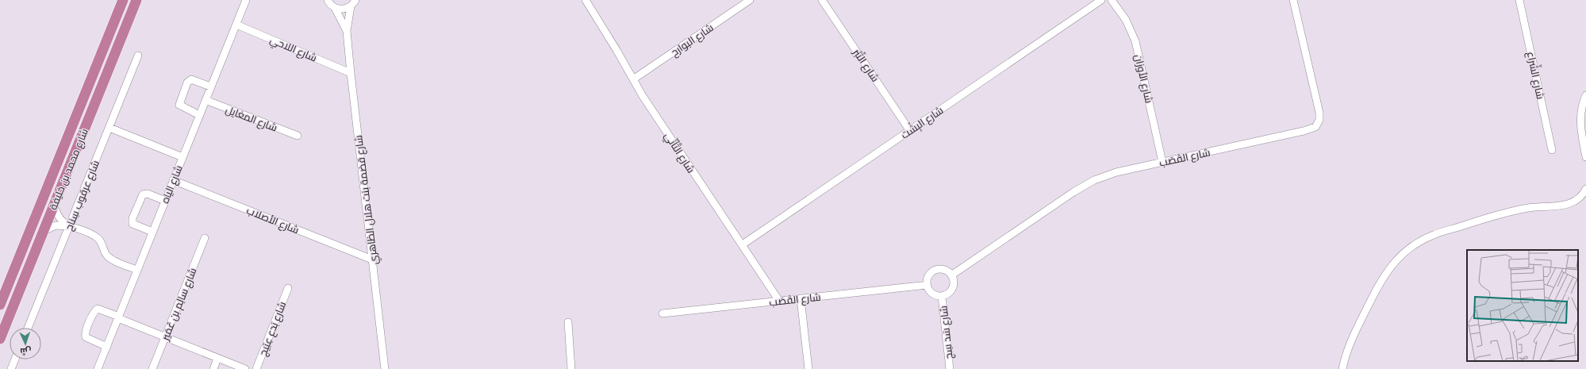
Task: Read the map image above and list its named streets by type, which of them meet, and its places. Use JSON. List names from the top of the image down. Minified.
{"streets":{"highway":["شارع محمد بن خليفة"],"street":["شارع البوارح","شارع اللاحي","شارع التِّبْر","شارع الشِّراع","شارع الأوزان","شارع المغايل","شارع البِشْت","شارع التَّأنِّي","شارع القَصَب","شارع الياه","شارع عرقوب سِناح","شارع قضمة بنت هلال الظاهري","شارع الأصلاب","شارع سالِم بن عُمَير","شارع بَدع عِتِيج","شارع سَد سِج"]},"crossings":[["شارع البوارح","شارع التَّأنِّي"],["شارع اللاحي","شارع الياه"],["شارع اللاحي","شارع قضمة بنت هلال الظاهري"],["شارع التِّبْر","شارع البِشْت"],["شارع الأوزان","شارع القَصَب"],["شارع المغايل","شارع الياه"],["شارع البِشْت","شارع التَّأنِّي"],["شارع التَّأنِّي","شارع القَصَب"],["شارع القَصَب","شارع سَد سِج"],["شارع الياه","شارع الأصلاب"],["شارع قضمة بنت هلال الظاهري","شارع الأصلاب"]],"north":"bottom"}
